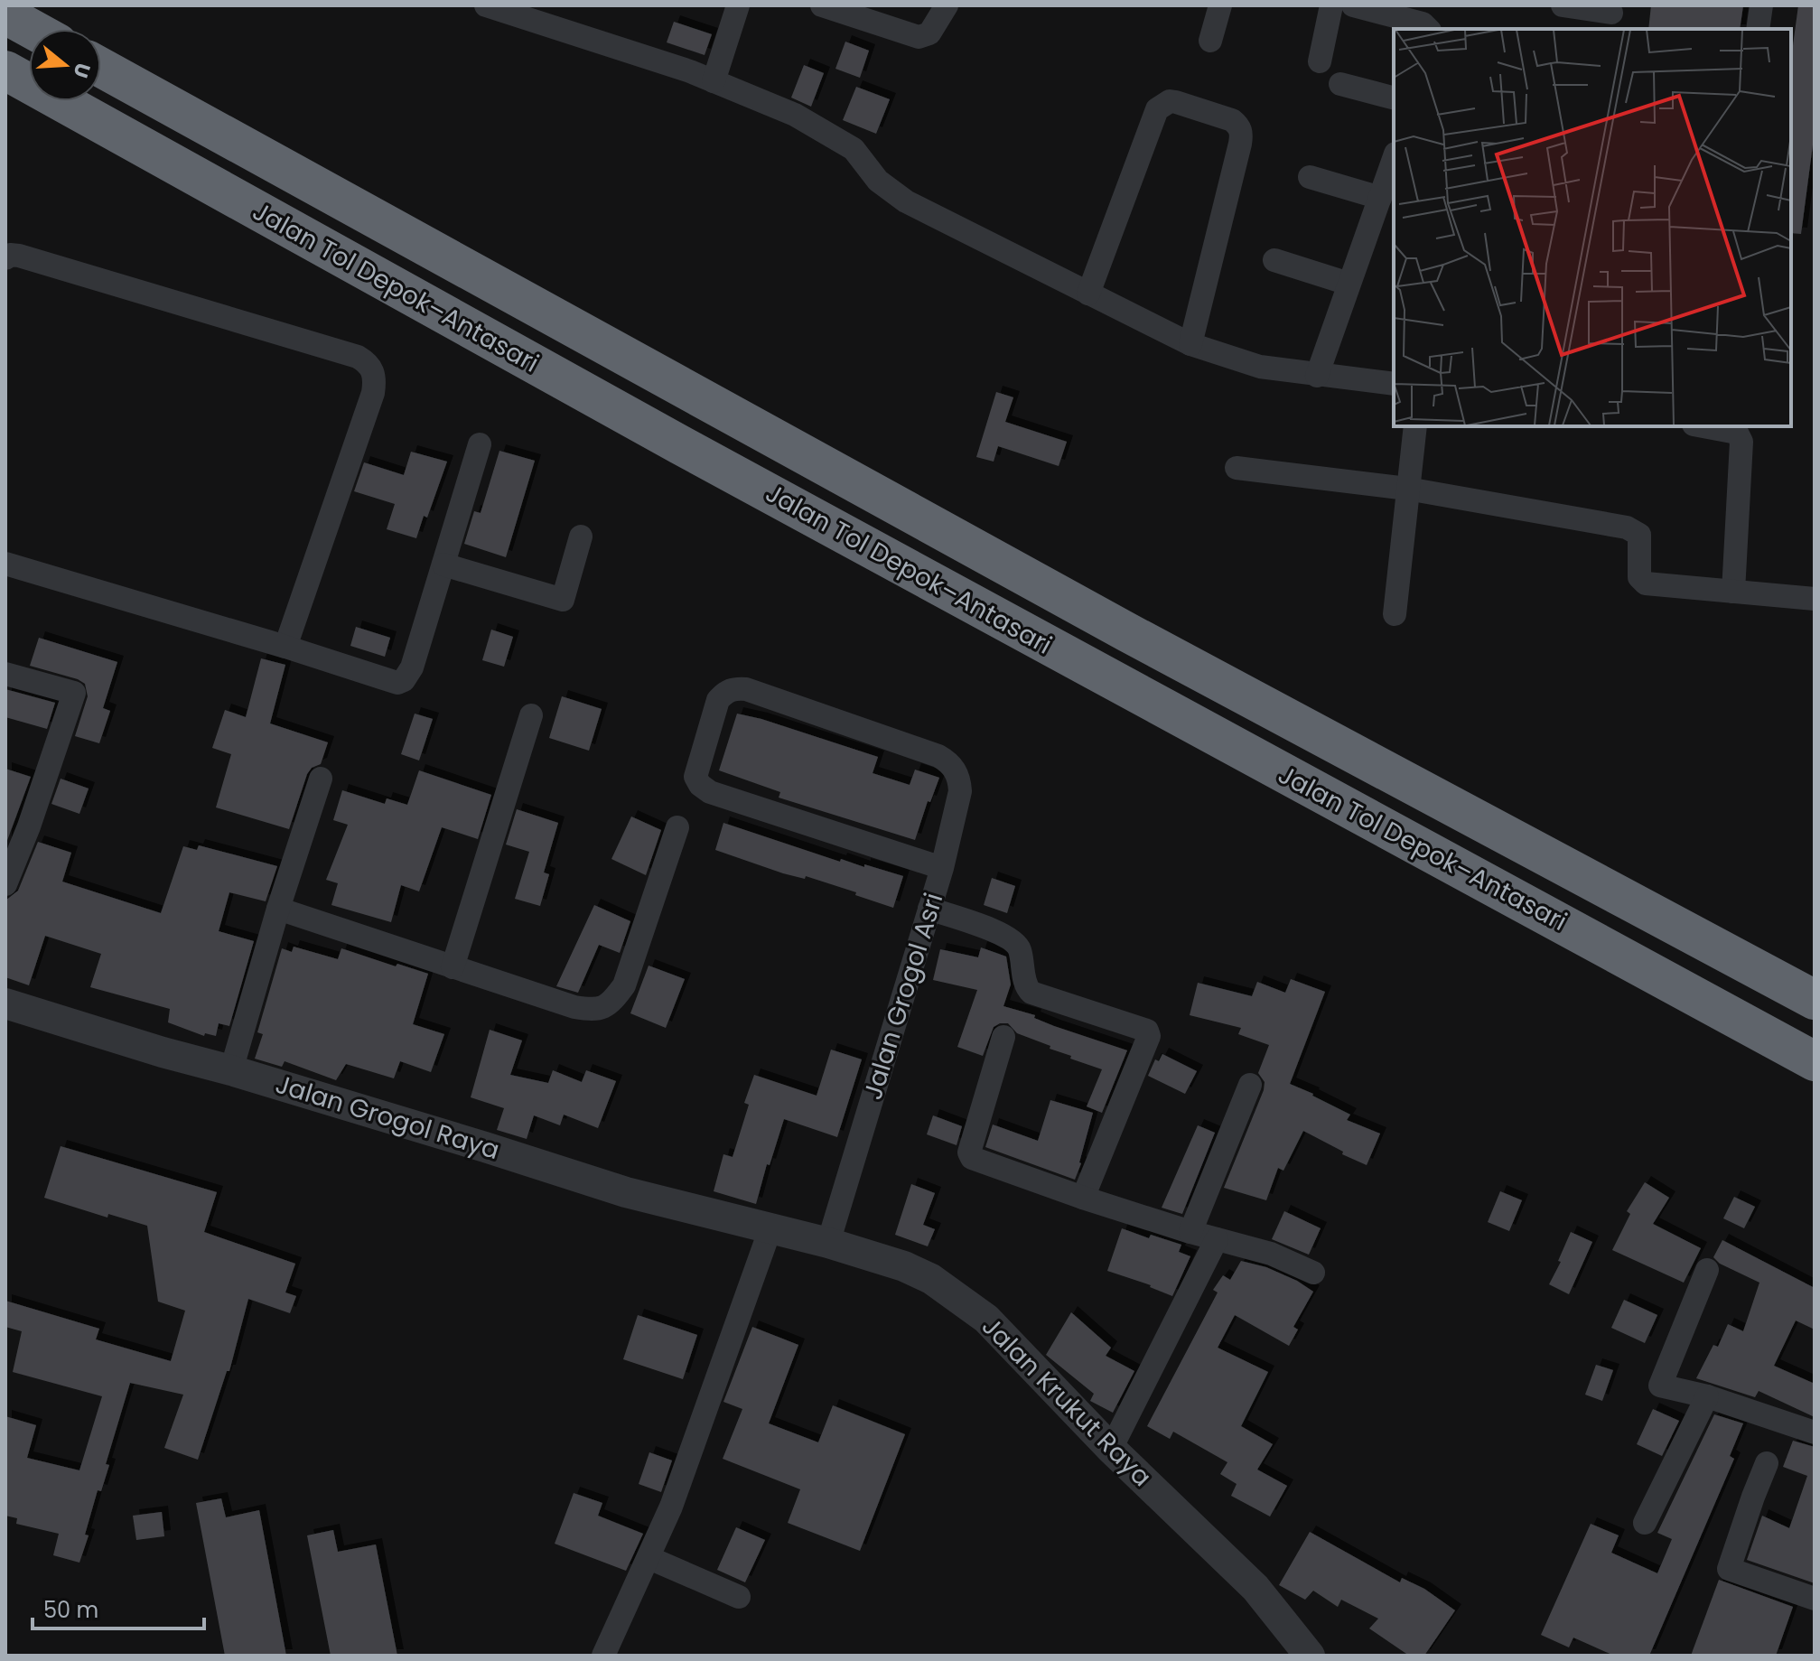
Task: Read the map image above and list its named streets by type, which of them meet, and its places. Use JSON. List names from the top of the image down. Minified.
{"streets":{"highway":["Jalan Tol Depok–Antasari"],"street":["Jalan Grogol Asri","Jalan Grogol Raya","Jalan Krukut Raya"]},"crossings":[["Jalan Grogol Asri","Jalan Krukut Raya"],["Jalan Grogol Raya","Jalan Krukut Raya"]],"scale_bar":"50 m","north":"right"}
